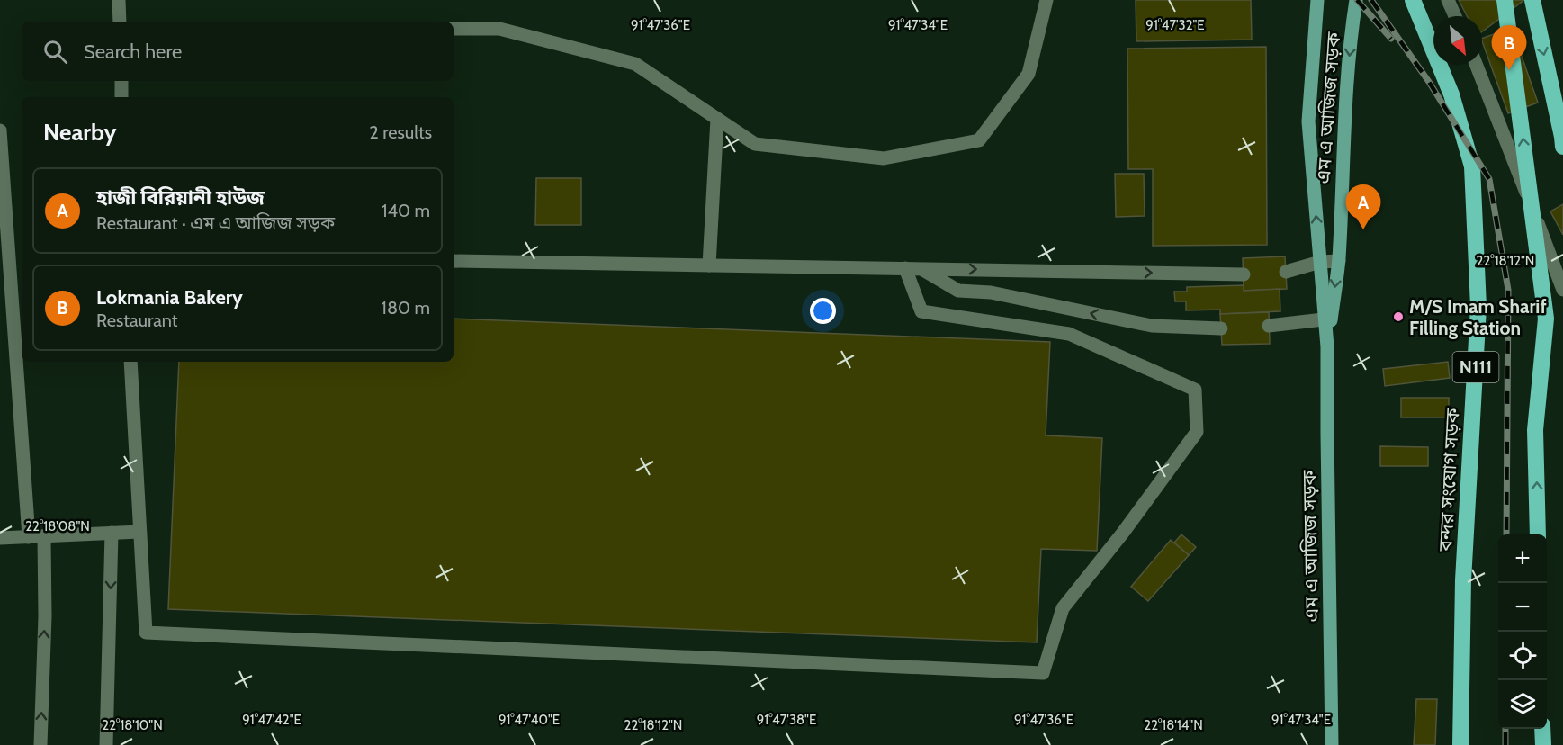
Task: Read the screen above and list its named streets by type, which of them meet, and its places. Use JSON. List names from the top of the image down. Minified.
{"streets":{"highway":["N111","বন্দর সংযোগ সড়ক"],"main road":["এম এ আজিজ সড়ক"]},"places":["M/S Imam Sharif Filling Station"],"north":"bottom right","page":{"search":"Search here","pins":["B","A"],"heading":["Nearby","2 results"],"list":[{"mark":"A","name":"হাজী বিরিয়ানী হাউজ","note":"Restaurant · এম এ আজিজ সড়ক","value":"140 m"},{"mark":"B","name":"Lokmania Bakery","note":"Restaurant","value":"180 m"}],"map_buttons":["+","−"]},"coordinates":["91°47'36\"E","91°47'34\"E","91°47'32\"E","22°18'12\"N","22°18'08\"N","91°47'42\"E","91°47'40\"E","91°47'38\"E","22°18'10\"N","22°18'14\"N"]}
